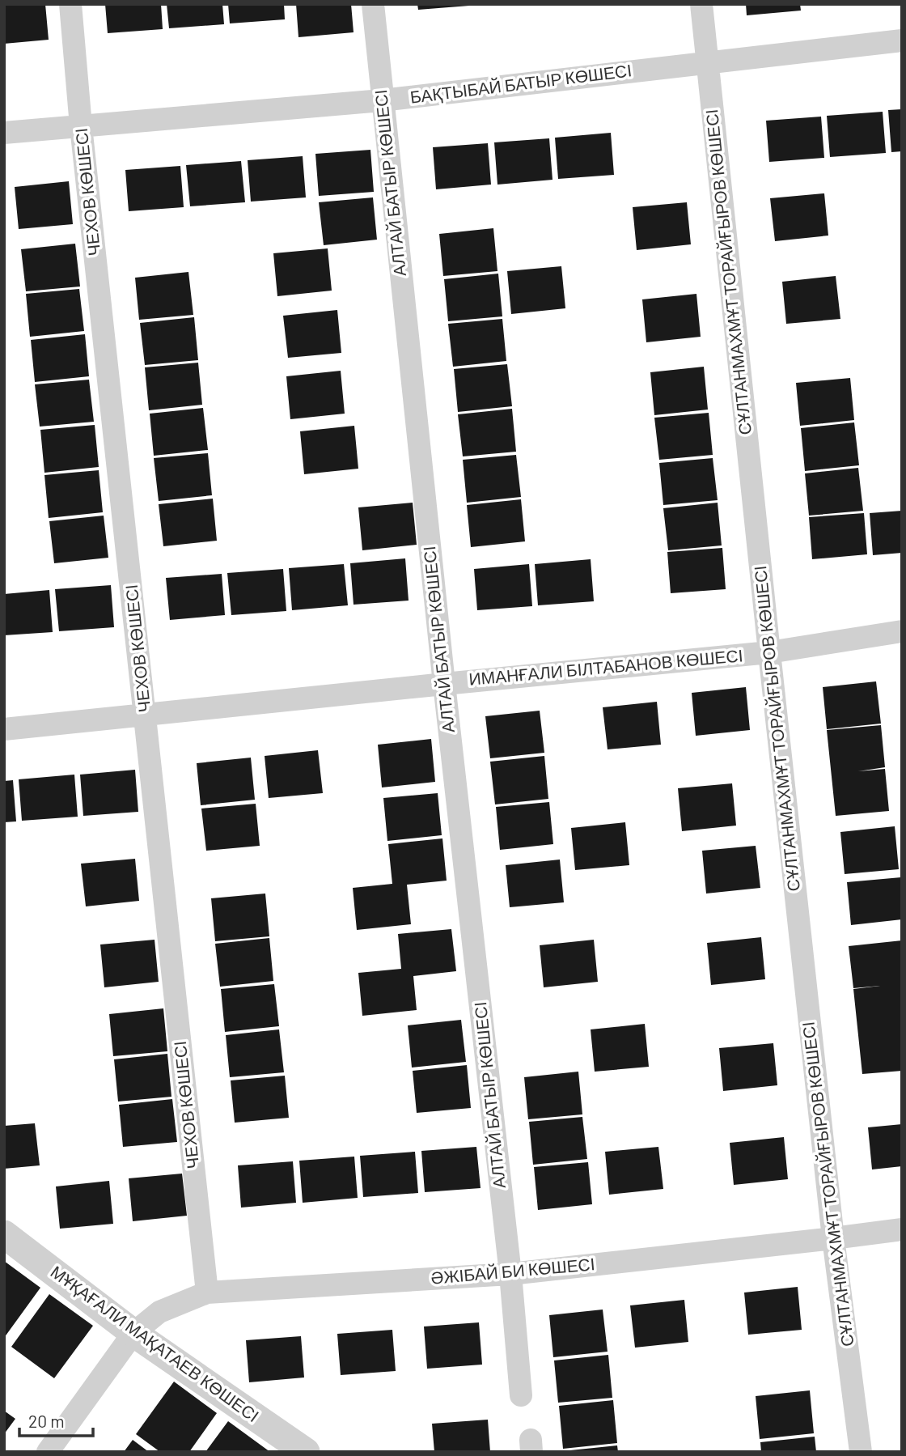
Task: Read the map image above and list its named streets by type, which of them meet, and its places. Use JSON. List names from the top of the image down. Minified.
{"streets":{"street":["БАҚТЫБАЙ БАТЫР КӨШЕСІ","АЛТАЙ БАТЫР КӨШЕСІ","ЧЕХОВ КӨШЕСІ","СҰЛТАНМАХМҰТ ТОРАЙҒЫРОВ КӨШЕСІ","ИМАНҒАЛИ БІЛТАБАНОВ КӨШЕСІ","ӘЖІБАЙ БИ КӨШЕСІ","МҰҚАҒАЛИ МАҚАТАЕВ КӨШЕСІ"]},"crossings":[["БАҚТЫБАЙ БАТЫР КӨШЕСІ","АЛТАЙ БАТЫР КӨШЕСІ"],["БАҚТЫБАЙ БАТЫР КӨШЕСІ","ЧЕХОВ КӨШЕСІ"],["БАҚТЫБАЙ БАТЫР КӨШЕСІ","СҰЛТАНМАХМҰТ ТОРАЙҒЫРОВ КӨШЕСІ"],["АЛТАЙ БАТЫР КӨШЕСІ","ИМАНҒАЛИ БІЛТАБАНОВ КӨШЕСІ"],["АЛТАЙ БАТЫР КӨШЕСІ","ӘЖІБАЙ БИ КӨШЕСІ"],["ЧЕХОВ КӨШЕСІ","ИМАНҒАЛИ БІЛТАБАНОВ КӨШЕСІ"],["ЧЕХОВ КӨШЕСІ","ӘЖІБАЙ БИ КӨШЕСІ"],["СҰЛТАНМАХМҰТ ТОРАЙҒЫРОВ КӨШЕСІ","ИМАНҒАЛИ БІЛТАБАНОВ КӨШЕСІ"],["СҰЛТАНМАХМҰТ ТОРАЙҒЫРОВ КӨШЕСІ","ӘЖІБАЙ БИ КӨШЕСІ"],["ӘЖІБАЙ БИ КӨШЕСІ","МҰҚАҒАЛИ МАҚАТАЕВ КӨШЕСІ"]],"scale_bar":"20 m"}
